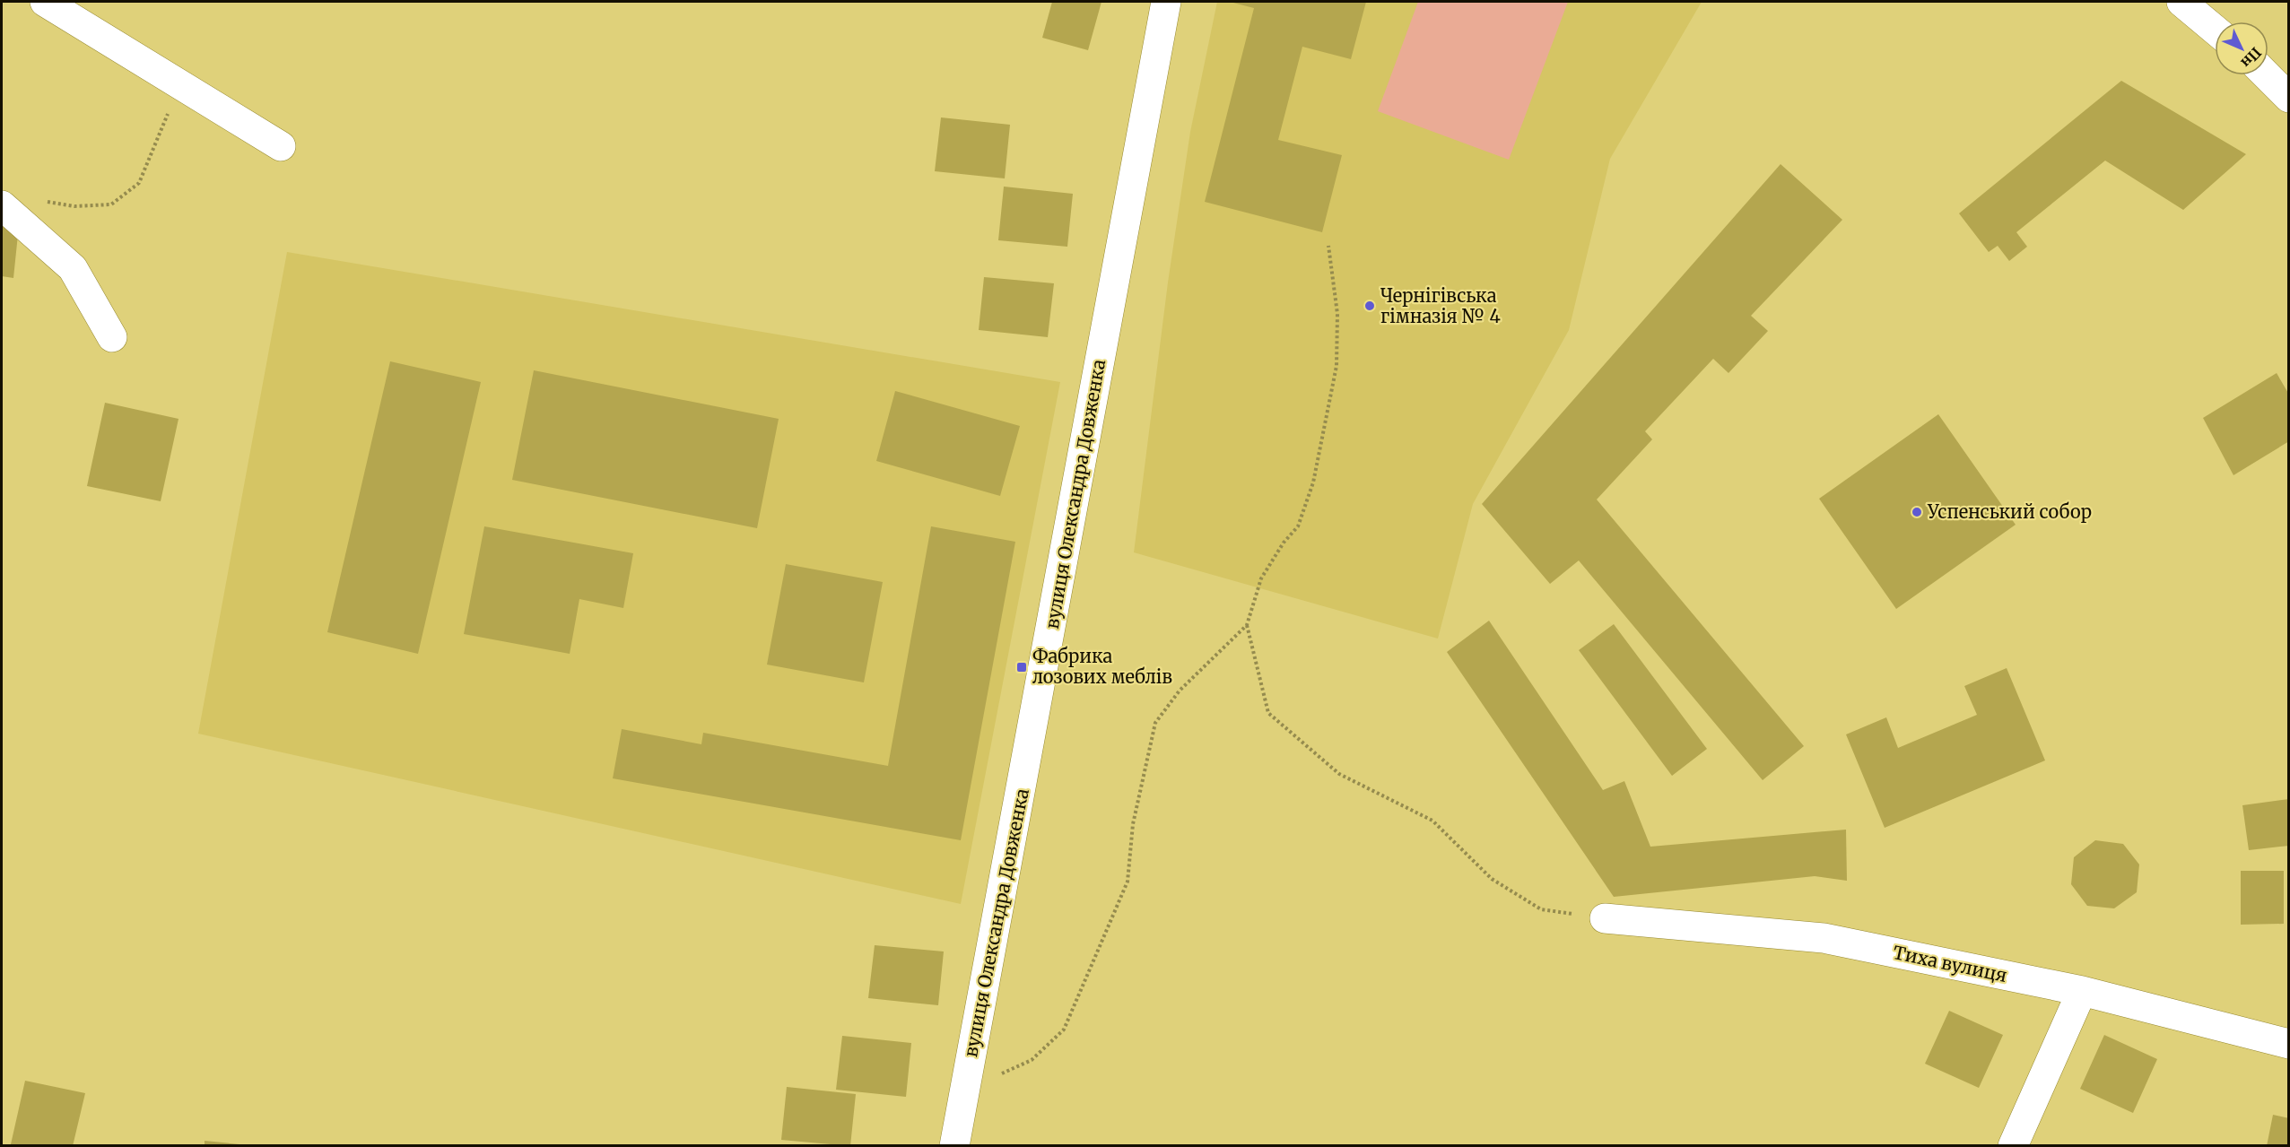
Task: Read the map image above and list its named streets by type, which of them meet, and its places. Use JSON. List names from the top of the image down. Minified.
{"streets":{"street":["вулиця Олександра Довженка","Тиха вулиця"]},"places":{"other":["Чернігівська гімназія № 4","Успенський собор"],"transit":["Фабрика лозових меблів"]},"north":"bottom right"}
